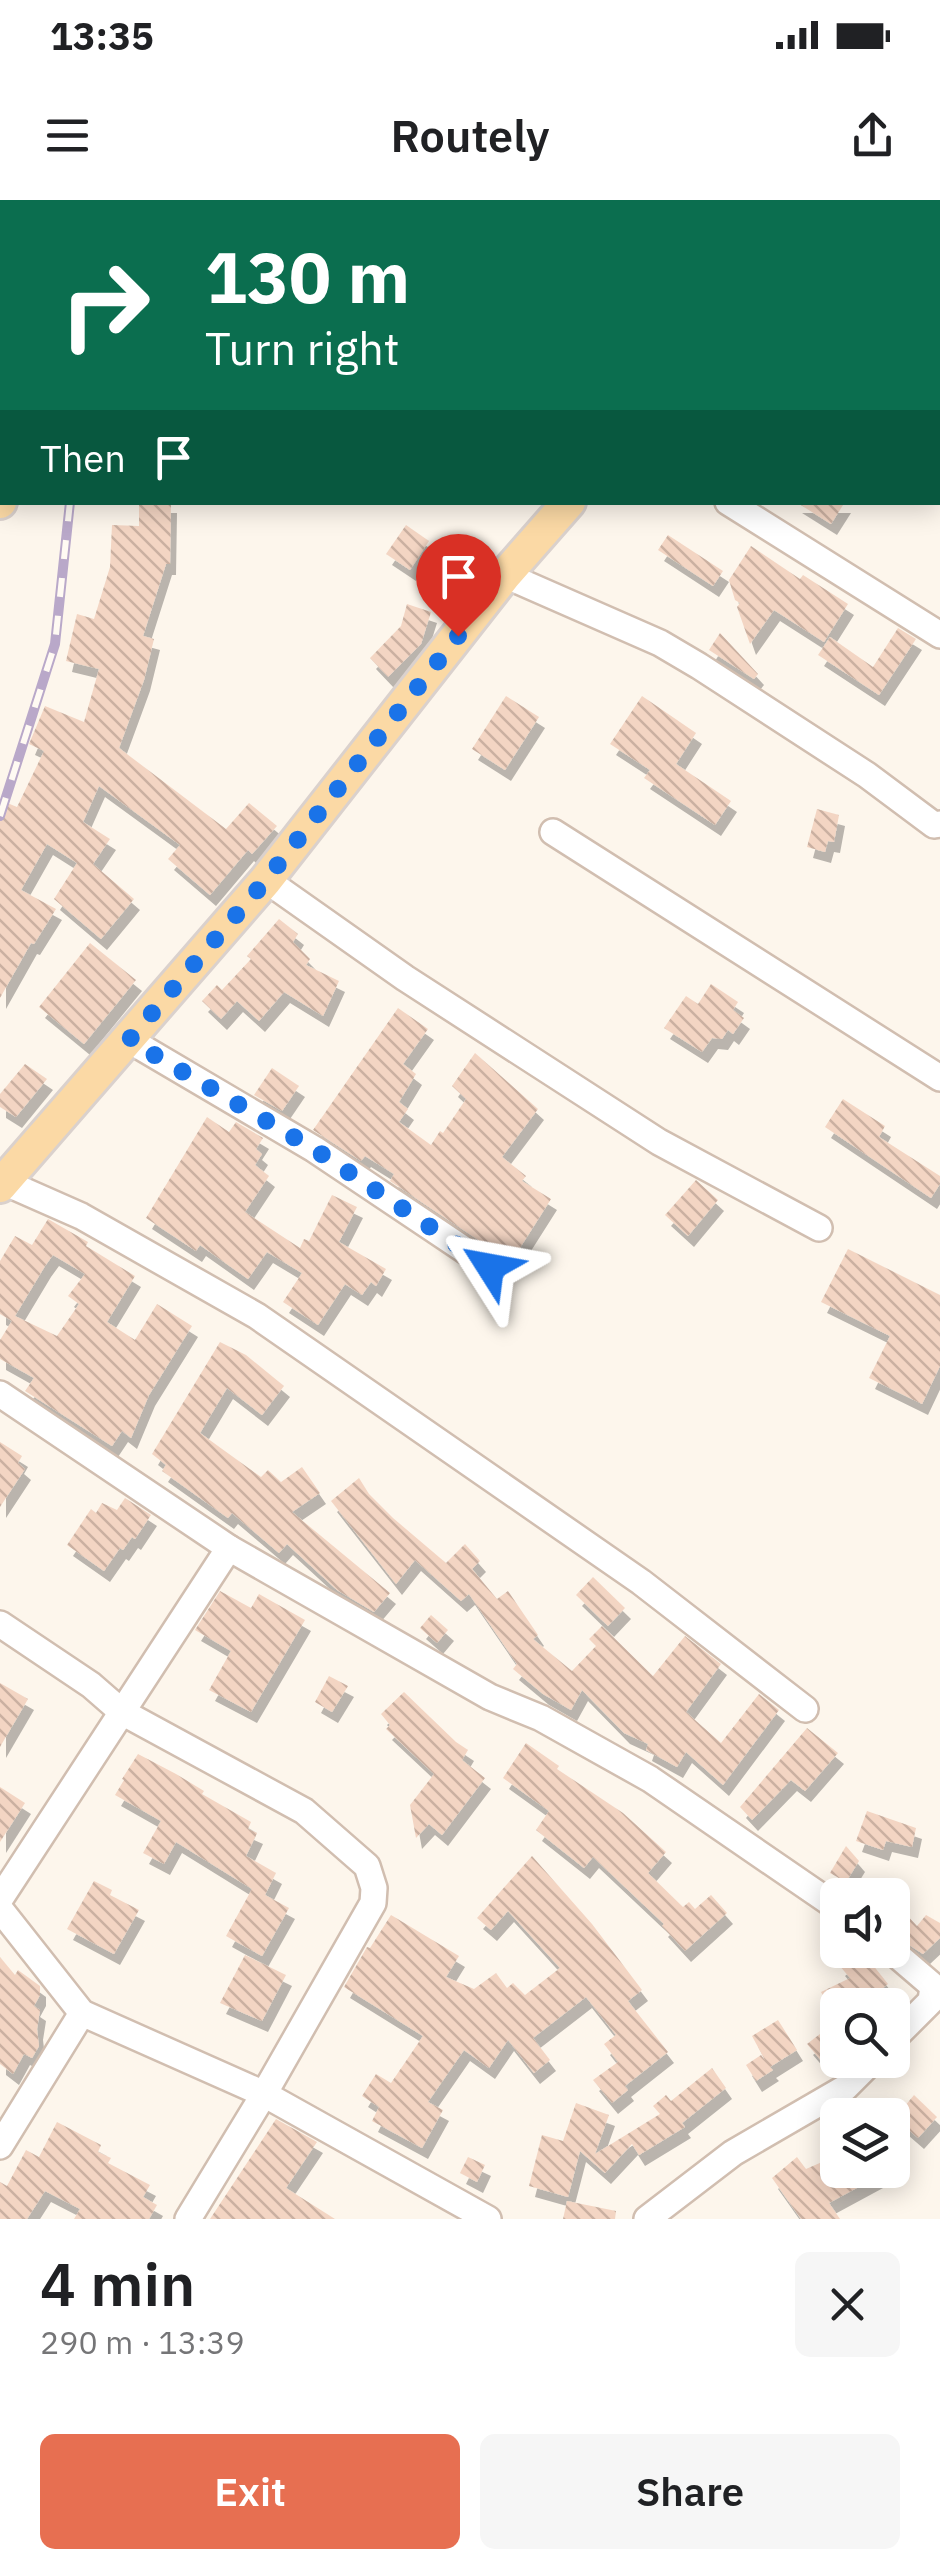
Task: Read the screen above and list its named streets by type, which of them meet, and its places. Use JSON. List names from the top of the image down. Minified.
{"page":{"status":"13:35","header":"Routely","turn":["130 m","Turn right"],"then":"Then","heading":["4 min","290 m · 13:39"],"buttons":["Exit","Share"]}}
